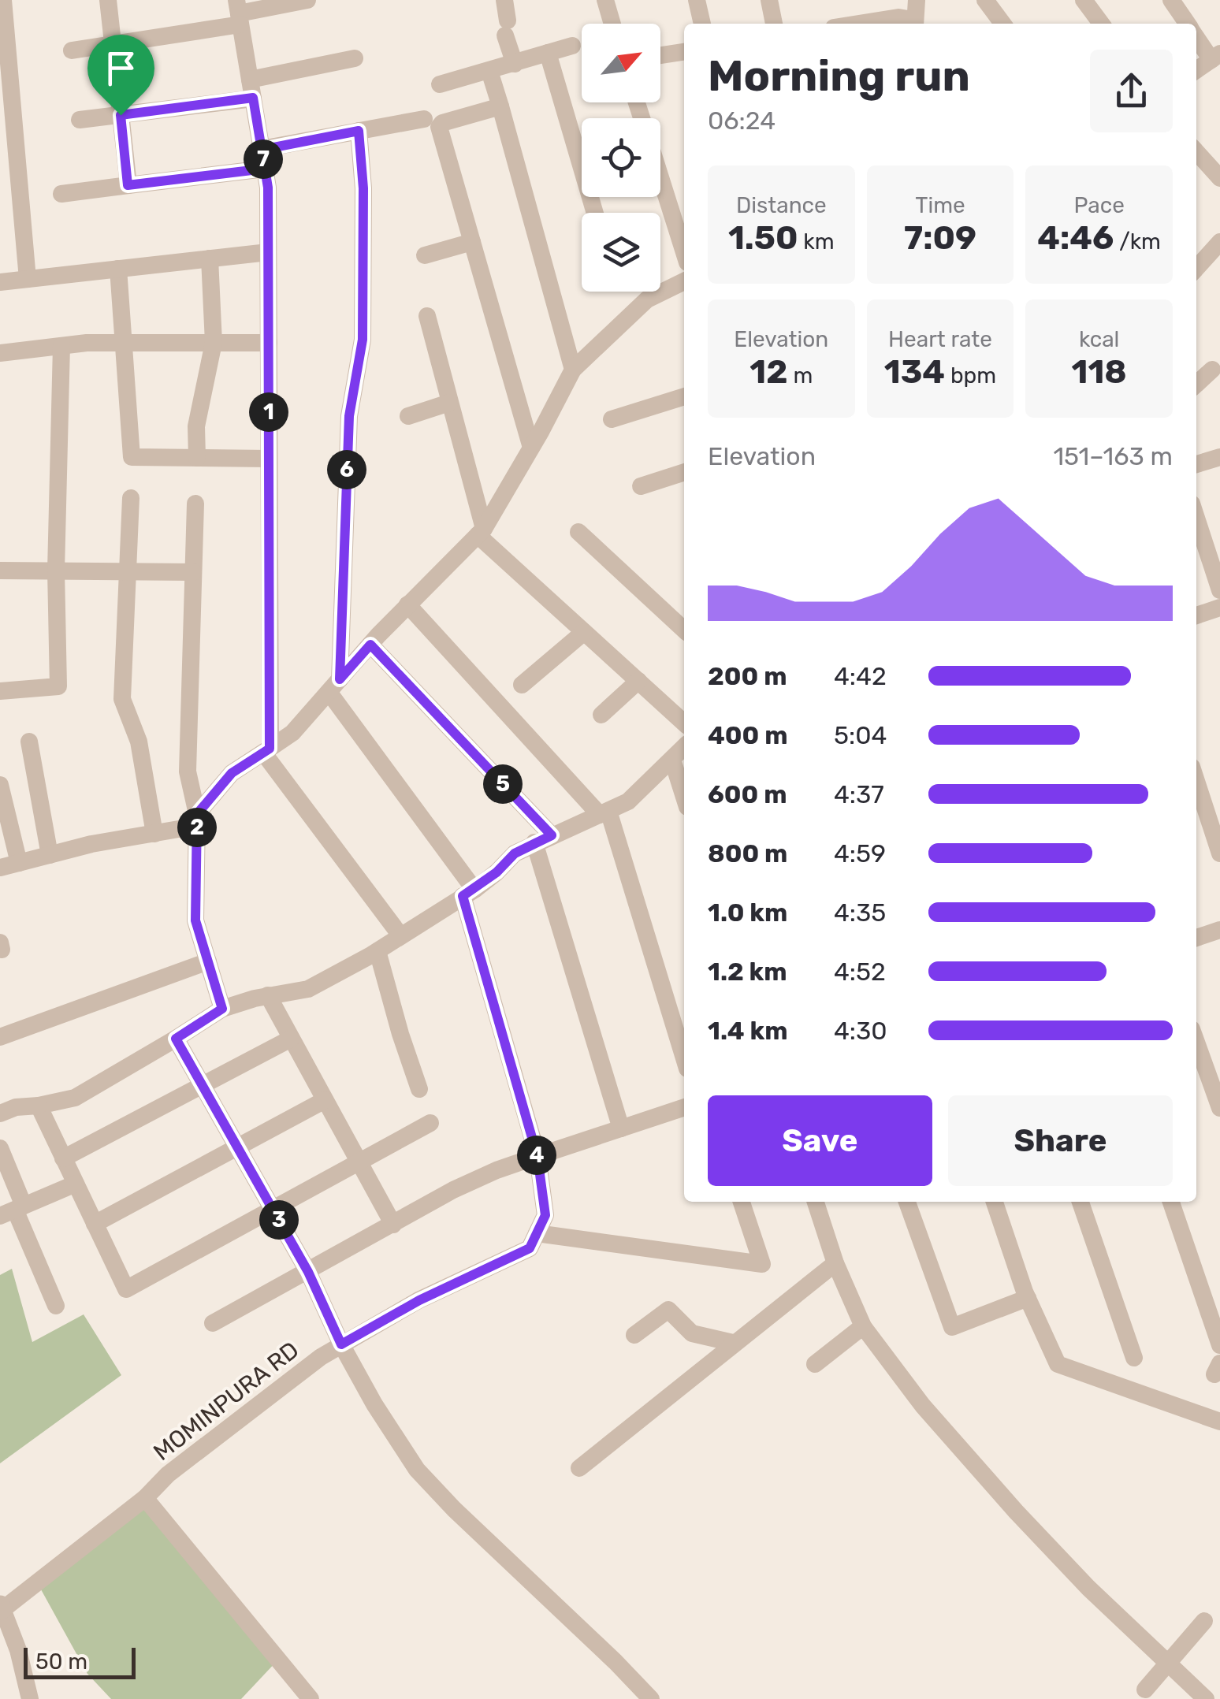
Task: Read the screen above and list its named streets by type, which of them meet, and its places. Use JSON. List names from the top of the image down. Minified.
{"streets":{"street":["MOMINPURA RD"]},"scale_bar":"50 m","north":"top right","page":{"heading":["Morning run","06:24"],"pins":["7","1","6","5","2","4","3"],"stats":[["Distance","1.50 km"],["Time","7:09"],["Pace","4:46 /km"],["Elevation","12 m"],["Heart rate","134 bpm"],["kcal","118"]],"chart":["Elevation","151–163 m"],"list":[{"name":"200 m","note":"4:42"},{"name":"400 m","note":"5:04"},{"name":"600 m","note":"4:37"},{"name":"800 m","note":"4:59"},{"name":"1.0 km","note":"4:35"},{"name":"1.2 km","note":"4:52"},{"name":"1.4 km","note":"4:30"}],"buttons":["Save","Share"],"scale":"50 m"}}
